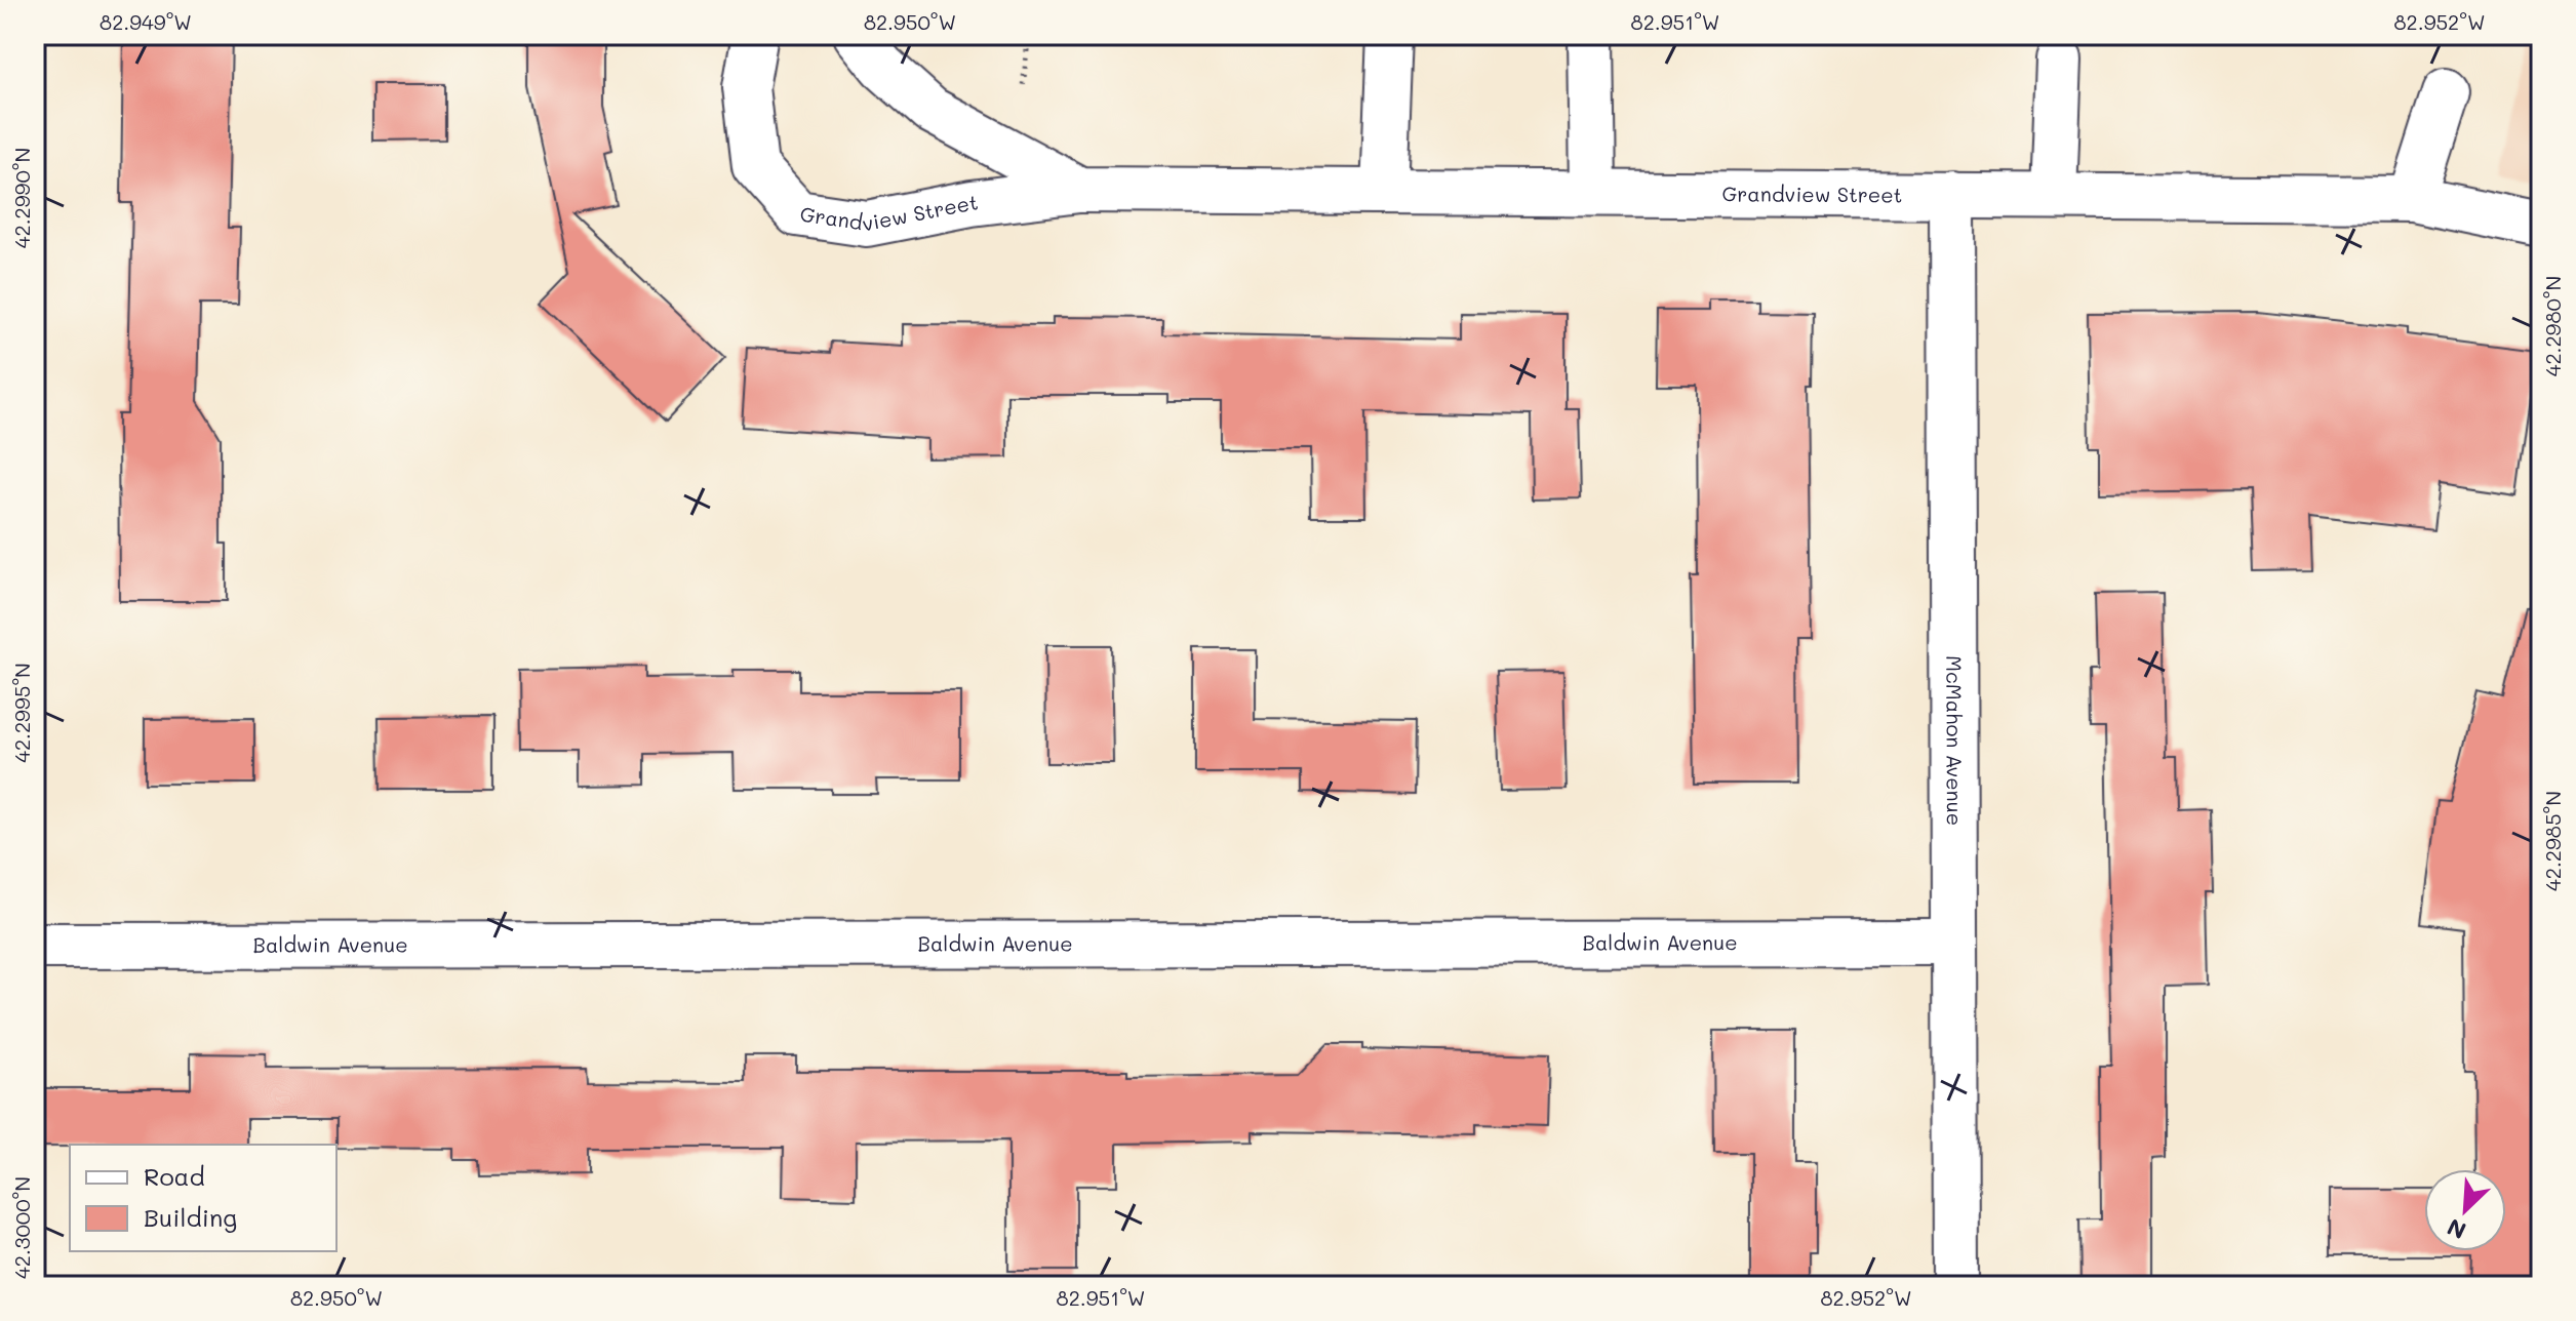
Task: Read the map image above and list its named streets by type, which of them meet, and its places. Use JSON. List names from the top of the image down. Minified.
{"streets":{"street":["Grandview Street","McMahon Avenue","Baldwin Avenue"]},"crossings":[["Grandview Street","McMahon Avenue"],["McMahon Avenue","Baldwin Avenue"]],"legend":["Road","Building"],"north":"bottom left","coordinates":["82.949°W","82.950°W","82.951°W","82.952°W","42.2990°N","42.2980°N","42.2995°N","42.2985°N","42.3000°N"]}
